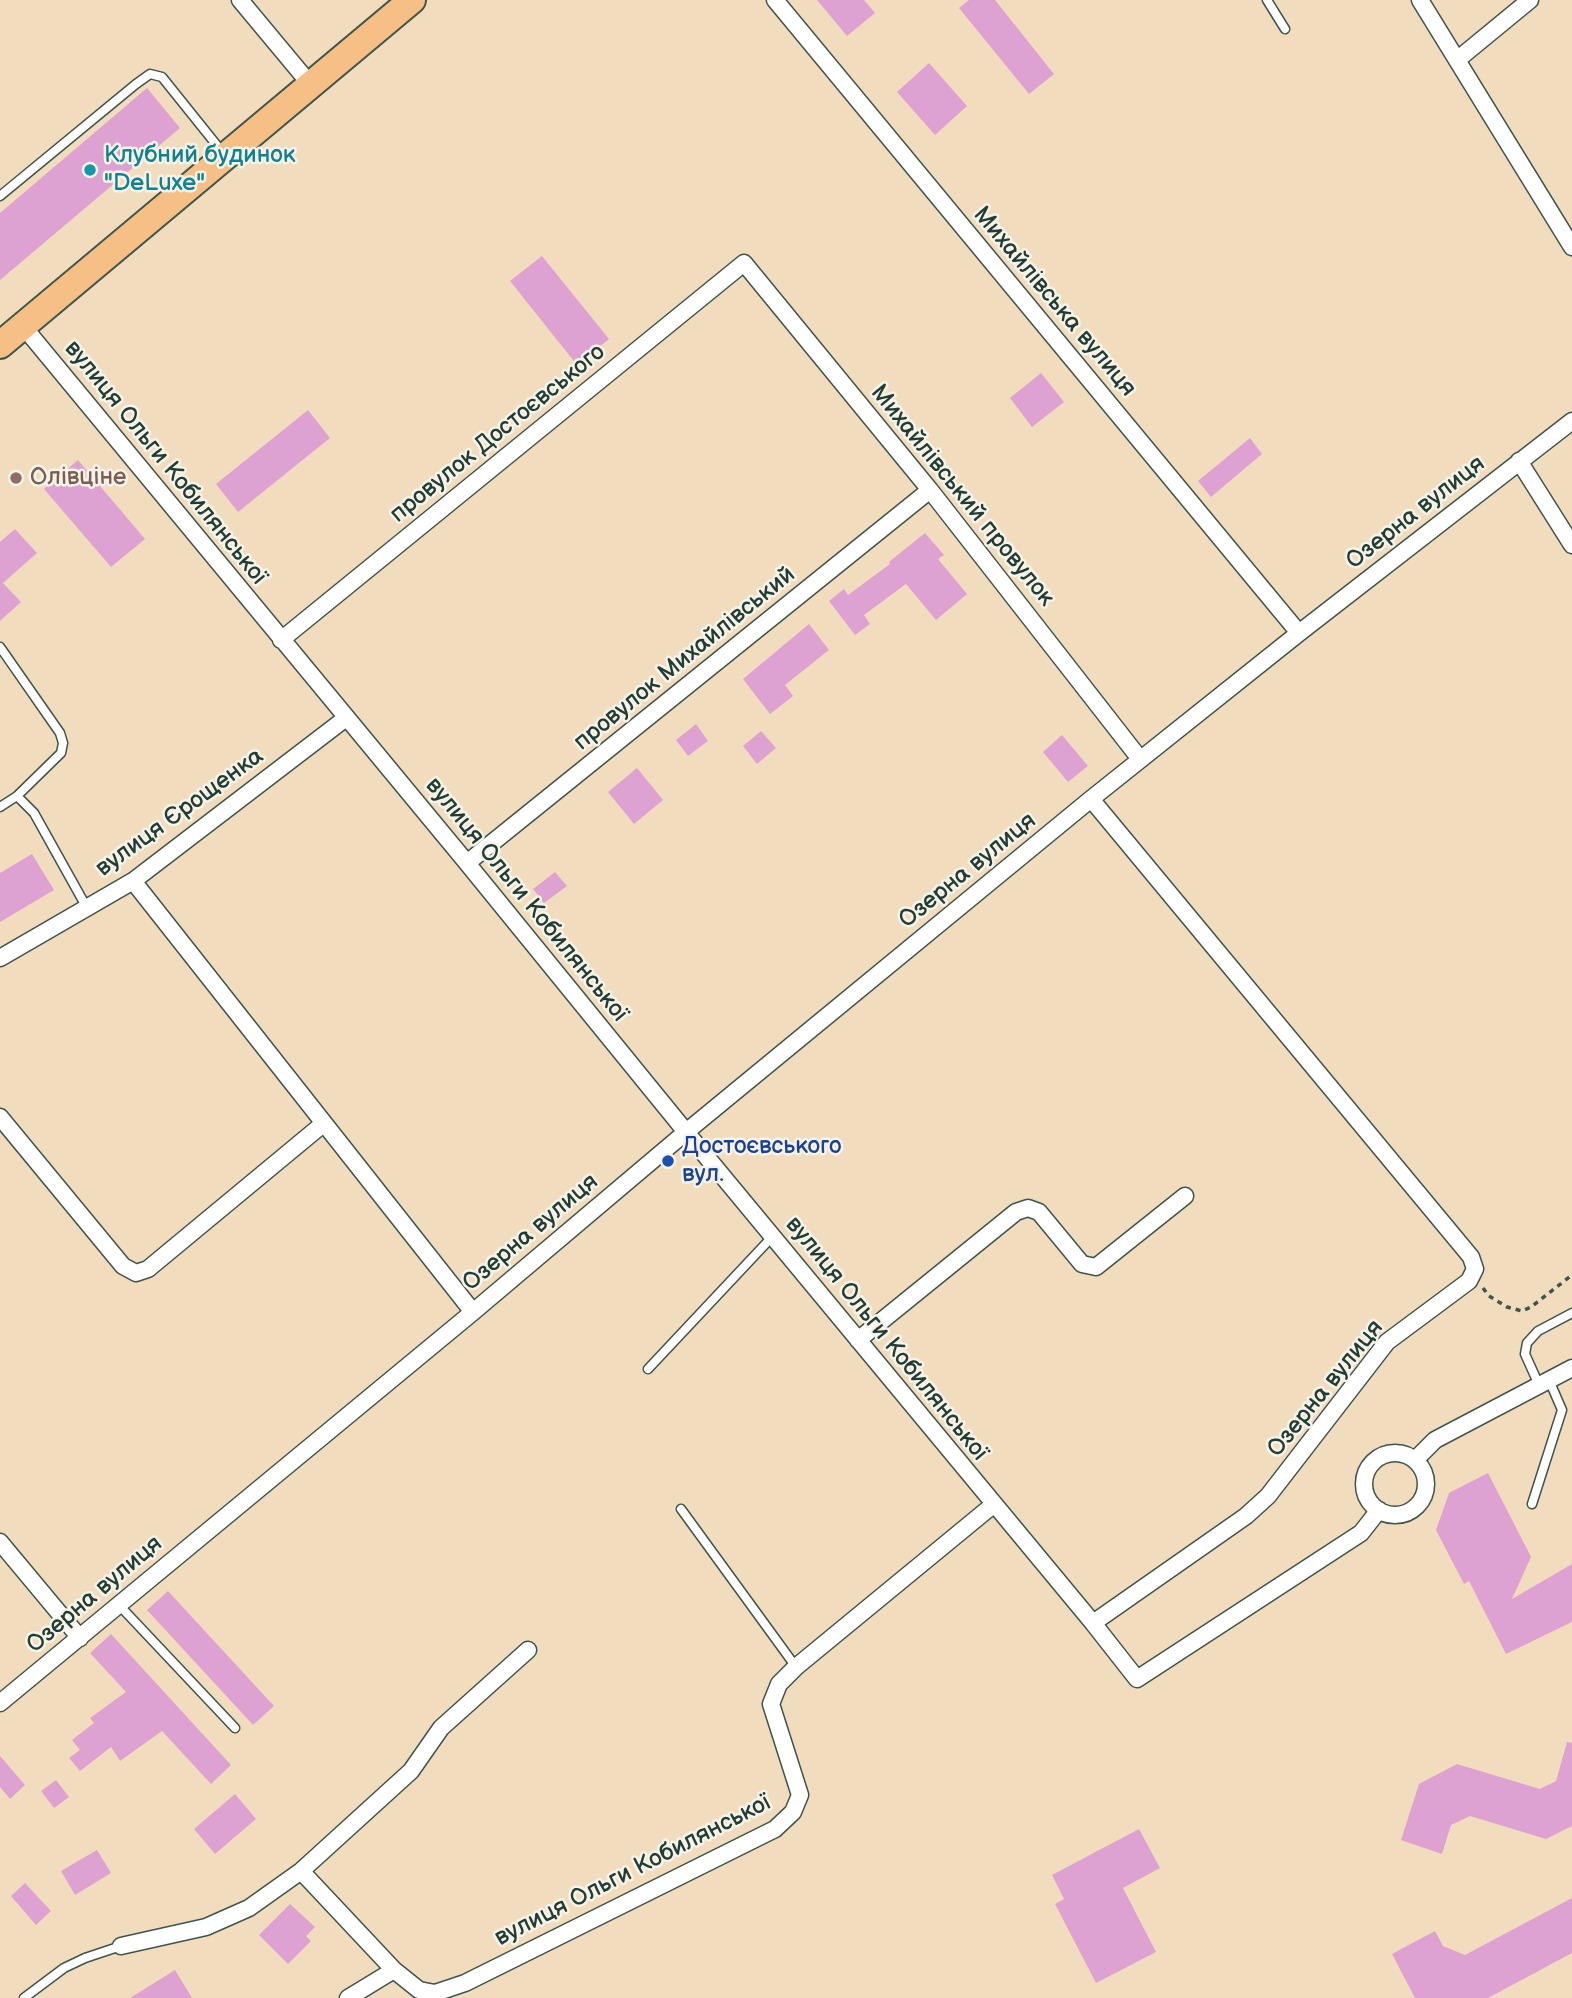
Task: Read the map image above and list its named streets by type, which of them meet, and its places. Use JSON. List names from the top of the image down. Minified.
{"streets":{"street":["Михайлівська вулиця","провулок Достоєвського","вулиця Ольги Кобилянської","Михайлівський провулок","Озерна вулиця","провулок Михайлівський","вулиця Єрощенка"]},"crossings":[["Михайлівська вулиця","Озерна вулиця"],["провулок Достоєвського","вулиця Ольги Кобилянської"],["провулок Достоєвського","Михайлівський провулок"],["вулиця Ольги Кобилянської","Озерна вулиця"],["вулиця Ольги Кобилянської","провулок Михайлівський"],["вулиця Ольги Кобилянської","вулиця Єрощенка"],["Михайлівський провулок","Озерна вулиця"],["Михайлівський провулок","провулок Михайлівський"]],"places":["Клубний будинок \"DeLuxe\"","Олівціне","Достоєвського вул."]}
